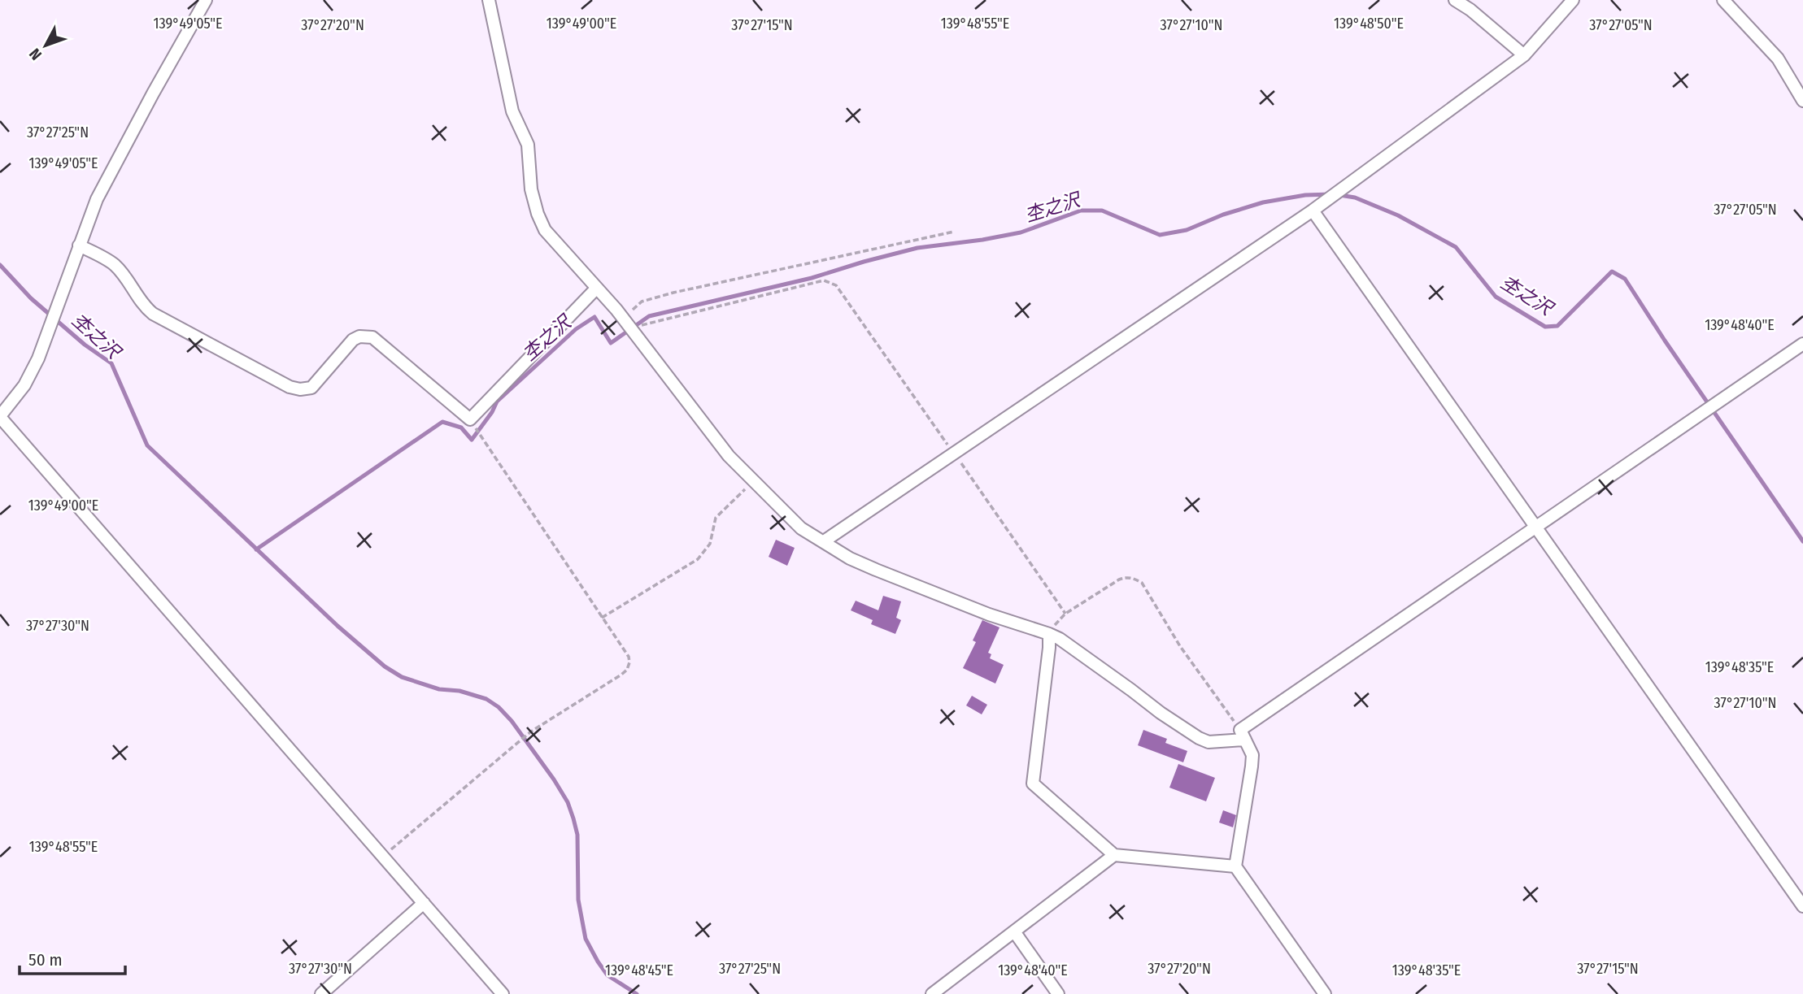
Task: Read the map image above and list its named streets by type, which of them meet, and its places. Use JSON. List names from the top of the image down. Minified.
{"water":["杢之沢"],"scale_bar":"50 m","north":"bottom left","coordinates":["139°49'05\"E","139°49'00\"E","139°48'55\"E","139°48'50\"E","37°27'20\"N","37°27'15\"N","37°27'10\"N","37°27'05\"N","37°27'25\"N","139°48'40\"E","37°27'30\"N","139°48'35\"E","139°48'45\"E"]}
